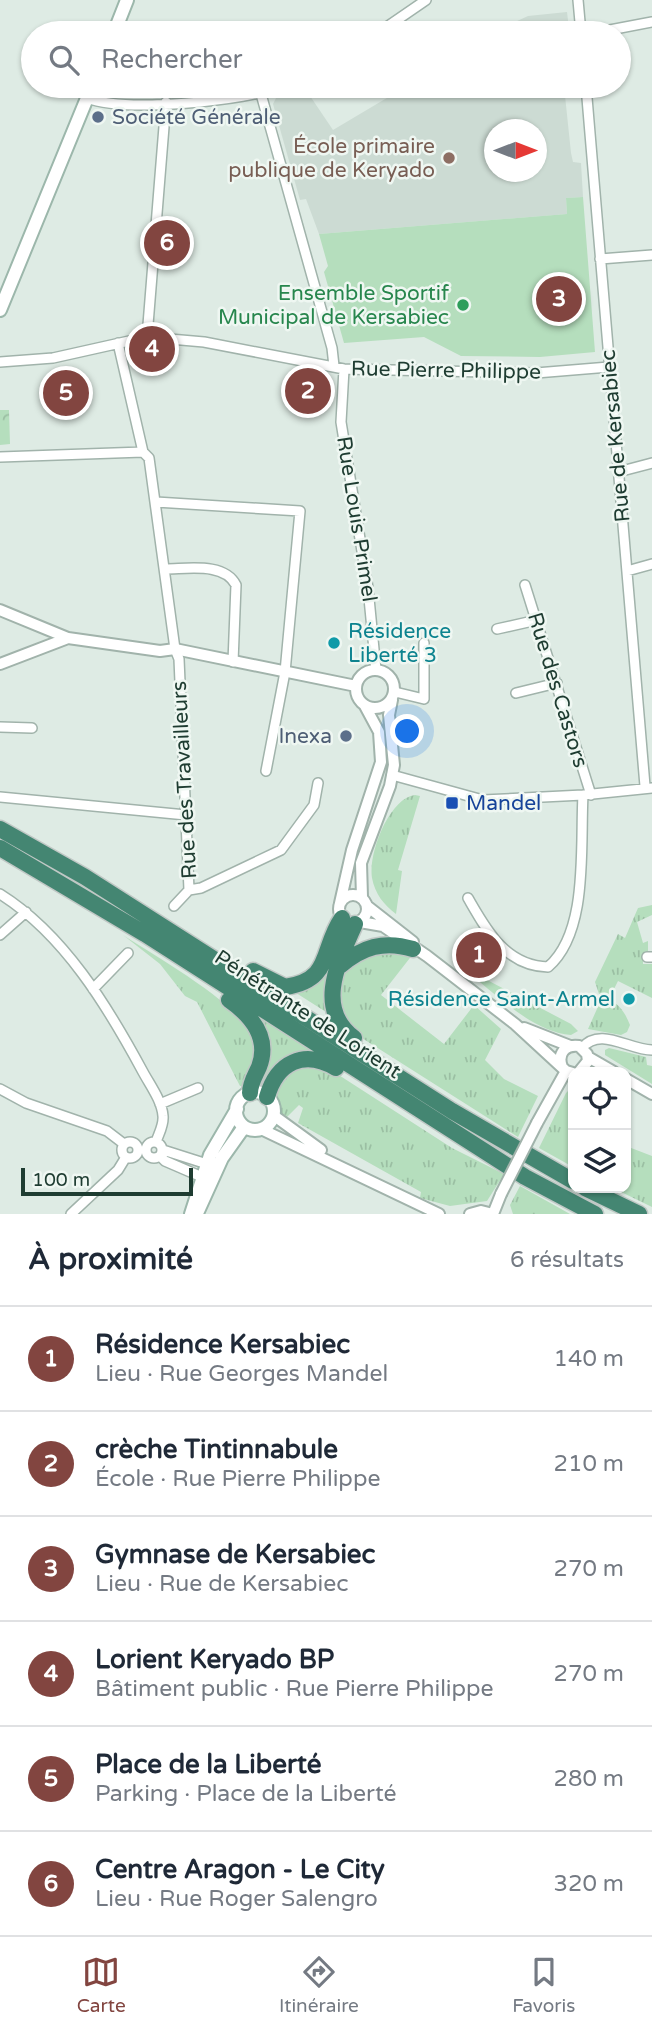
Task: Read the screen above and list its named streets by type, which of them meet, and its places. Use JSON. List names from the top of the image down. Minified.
{"streets":{"highway":["Pénétrante de Lorient"],"street":["Rue Pierre Philippe","Rue de Kersabiec","Rue Louis Primel","Rue des Castors","Rue des Travailleurs"]},"crossings":[["Rue Pierre Philippe","Rue de Kersabiec"],["Rue Pierre Philippe","Rue Louis Primel"],["Rue Pierre Philippe","Rue des Travailleurs"]],"places":{"other":["Société Générale","École primaire publique de Keryado","Ensemble Sportif Municipal de Kersabiec","Résidence Liberté 3","Inexa","Résidence Saint-Armel"],"transit":["Mandel"]},"scale_bar":"100 m","north":"right","page":{"search":"Rechercher","pins":["6","3","4","2","5","1"],"scale":"100 m","heading":["À proximité","6 résultats"],"list":[{"mark":"1","name":"Résidence Kersabiec","note":"Lieu · Rue Georges Mandel","value":"140 m"},{"mark":"2","name":"crèche Tintinnabule","note":"École · Rue Pierre Philippe","value":"210 m"},{"mark":"3","name":"Gymnase de Kersabiec","note":"Lieu · Rue de Kersabiec","value":"270 m"},{"mark":"4","name":"Lorient Keryado BP","note":"Bâtiment public · Rue Pierre Philippe","value":"270 m"},{"mark":"5","name":"Place de la Liberté","note":"Parking · Place de la Liberté","value":"280 m"},{"mark":"6","name":"Centre Aragon - Le City","note":"Lieu · Rue Roger Salengro","value":"320 m"}],"nav":["Carte","Itinéraire","Favoris"]}}
